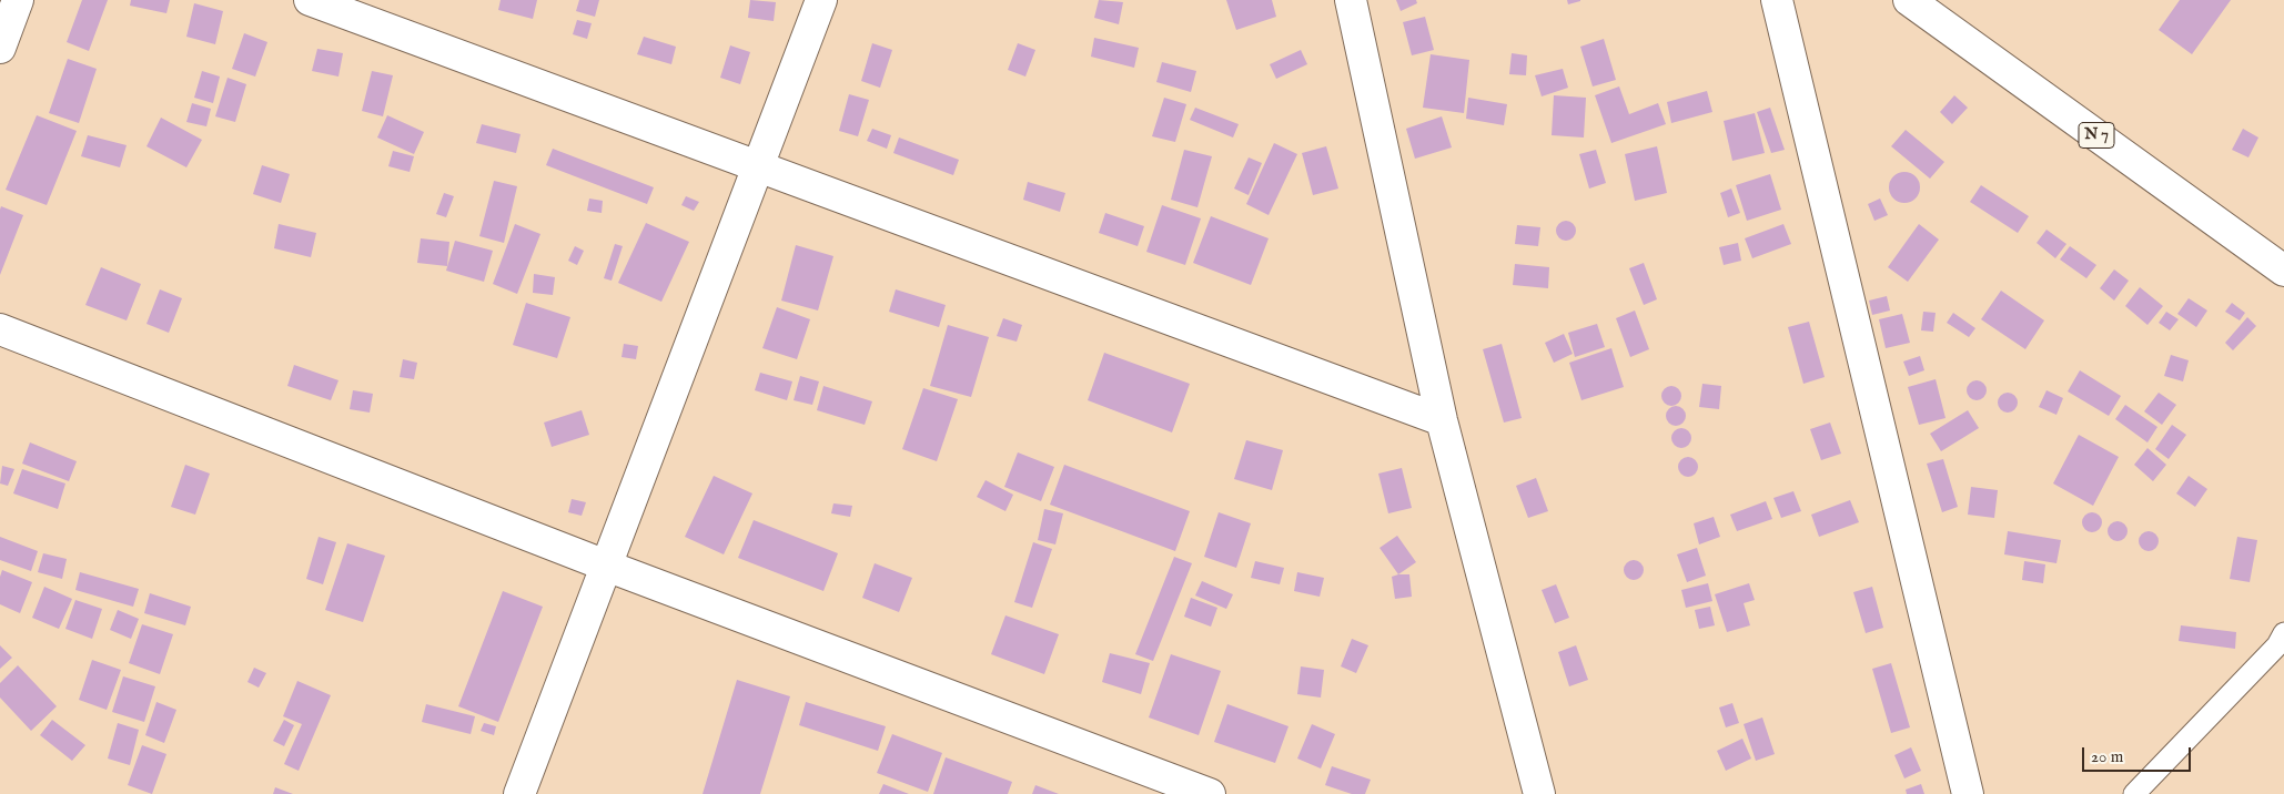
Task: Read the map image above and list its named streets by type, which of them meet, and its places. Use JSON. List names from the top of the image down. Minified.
{"streets":{"main road":["N 7"]},"scale_bar":"20 m"}
